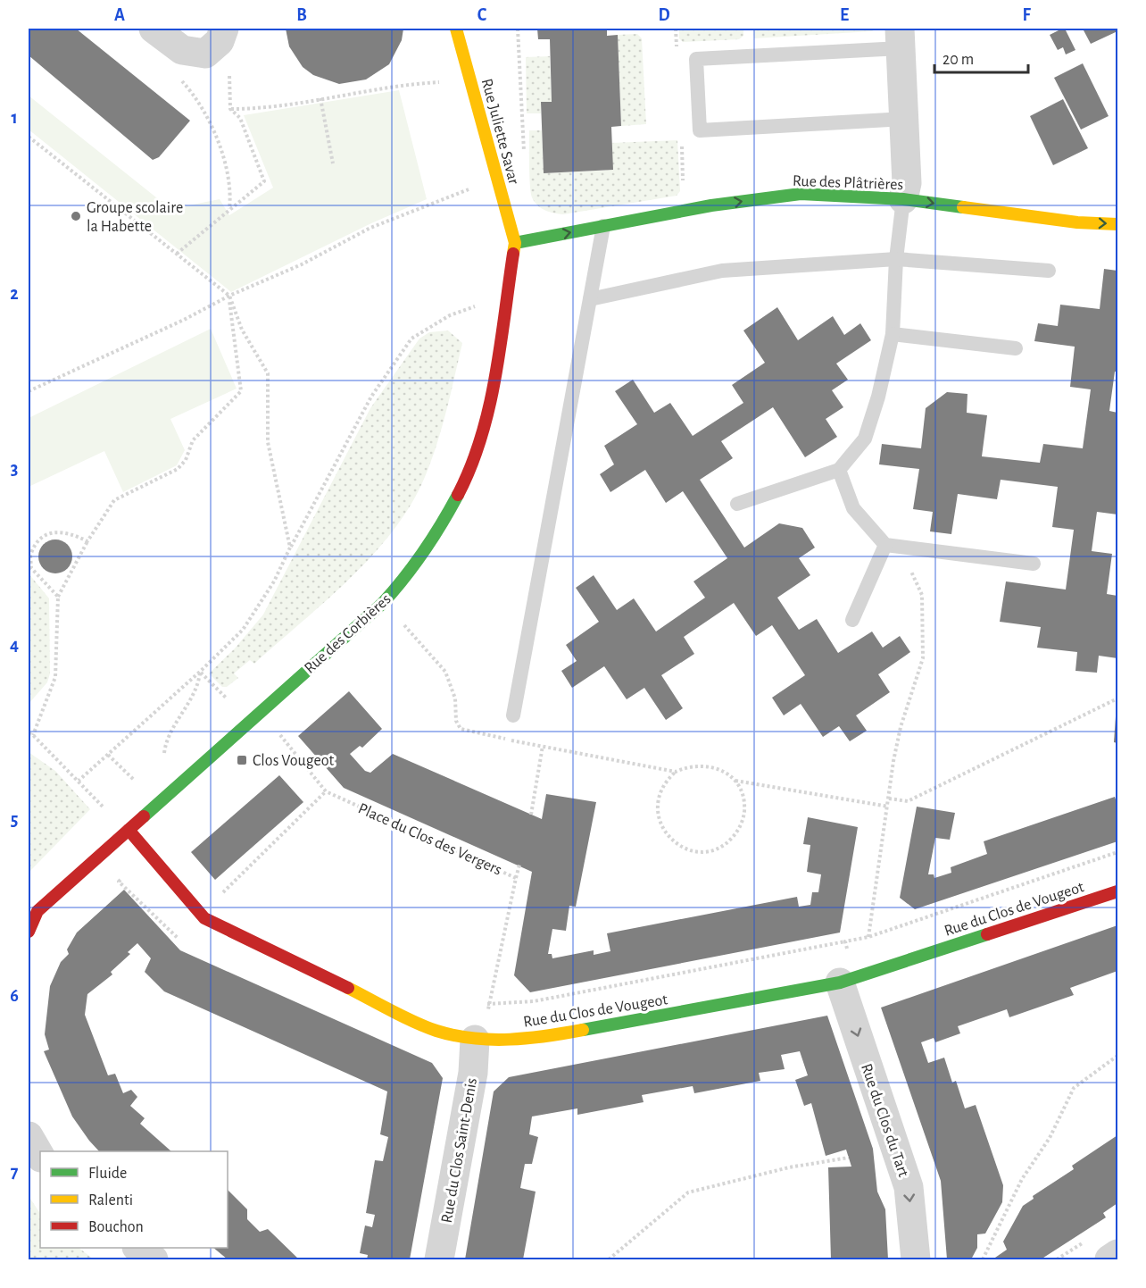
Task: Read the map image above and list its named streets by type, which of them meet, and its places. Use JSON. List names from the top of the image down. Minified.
{"streets":{"street":["Rue Juliette Savar","Rue des Plâtrières","Rue des Corbières","Rue du Clos de Vougeot","Rue du Clos du Tart","Rue du Clos Saint-Denis"],"path":["Place du Clos des Vergers"]},"crossings":[["Rue Juliette Savar","Rue des Plâtrières"],["Rue Juliette Savar","Rue des Corbières"],["Rue des Plâtrières","Rue des Corbières"],["Rue des Corbières","Place du Clos des Vergers"],["Rue des Corbières","Rue du Clos de Vougeot"],["Rue du Clos de Vougeot","Rue du Clos du Tart"],["Rue du Clos de Vougeot","Rue du Clos Saint-Denis"]],"one_way":["Rue des Plâtrières","Rue du Clos du Tart"],"places":{"other":["Groupe scolaire la Habette"],"transit":["Clos Vougeot"]},"legend":["Fluide","Ralenti","Bouchon"],"scale_bar":"20 m","grid":{"columns":["A","B","C","D","E","F"],"rows":["1","2","3","4","5","6","7"]}}
